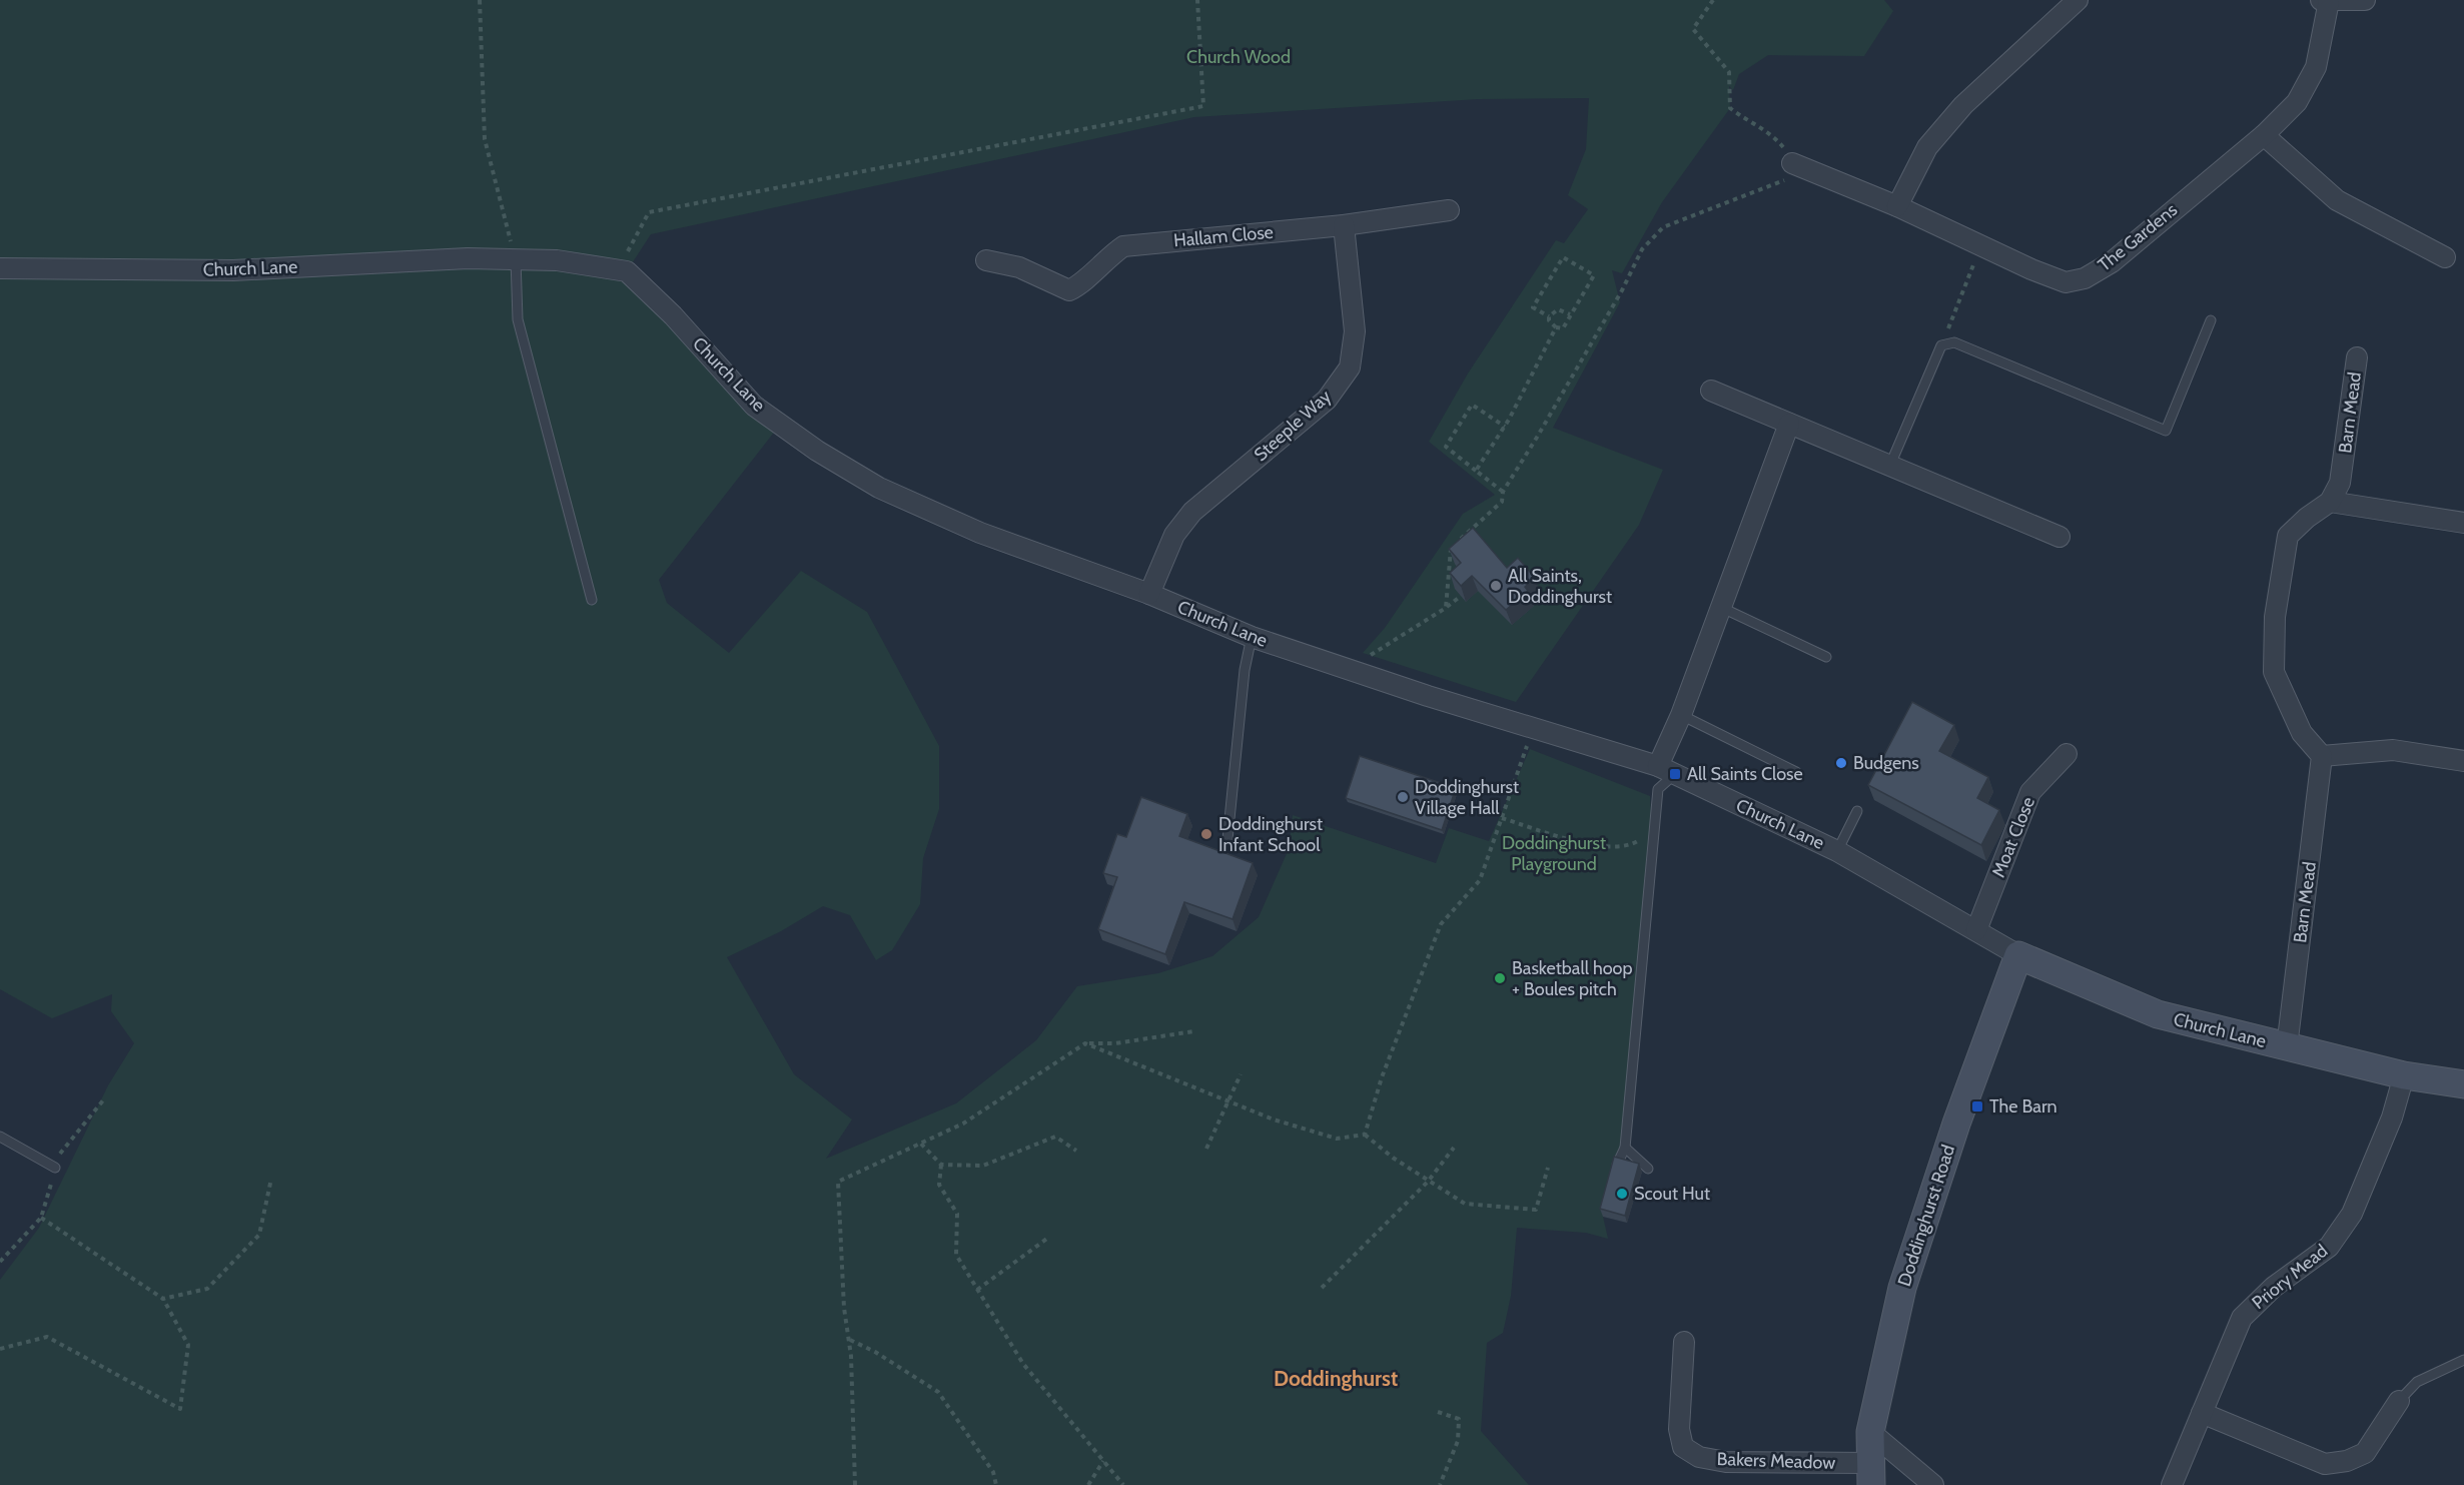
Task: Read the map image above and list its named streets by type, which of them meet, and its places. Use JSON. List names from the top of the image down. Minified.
{"streets":{"street":["Hallam Close","The Gardens","Church Lane","Barn Mead","Steeple Way","Moat Close","Doddinghurst Road","Priory Mead","Bakers Meadow"]},"crossings":[["Hallam Close","Steeple Way"],["Church Lane","Barn Mead"],["Church Lane","Steeple Way"],["Church Lane","Moat Close"],["Church Lane","Doddinghurst Road"],["Church Lane","Priory Mead"],["Doddinghurst Road","Bakers Meadow"]],"districts":["Doddinghurst"],"parks":["Church Wood","Doddinghurst Playground"],"places":{"other":["All Saints, Doddinghurst","Budgens","Doddinghurst Village Hall","Doddinghurst Infant School","Basketball hoop + Boules pitch","Scout Hut"],"transit":["All Saints Close","The Barn"]}}
